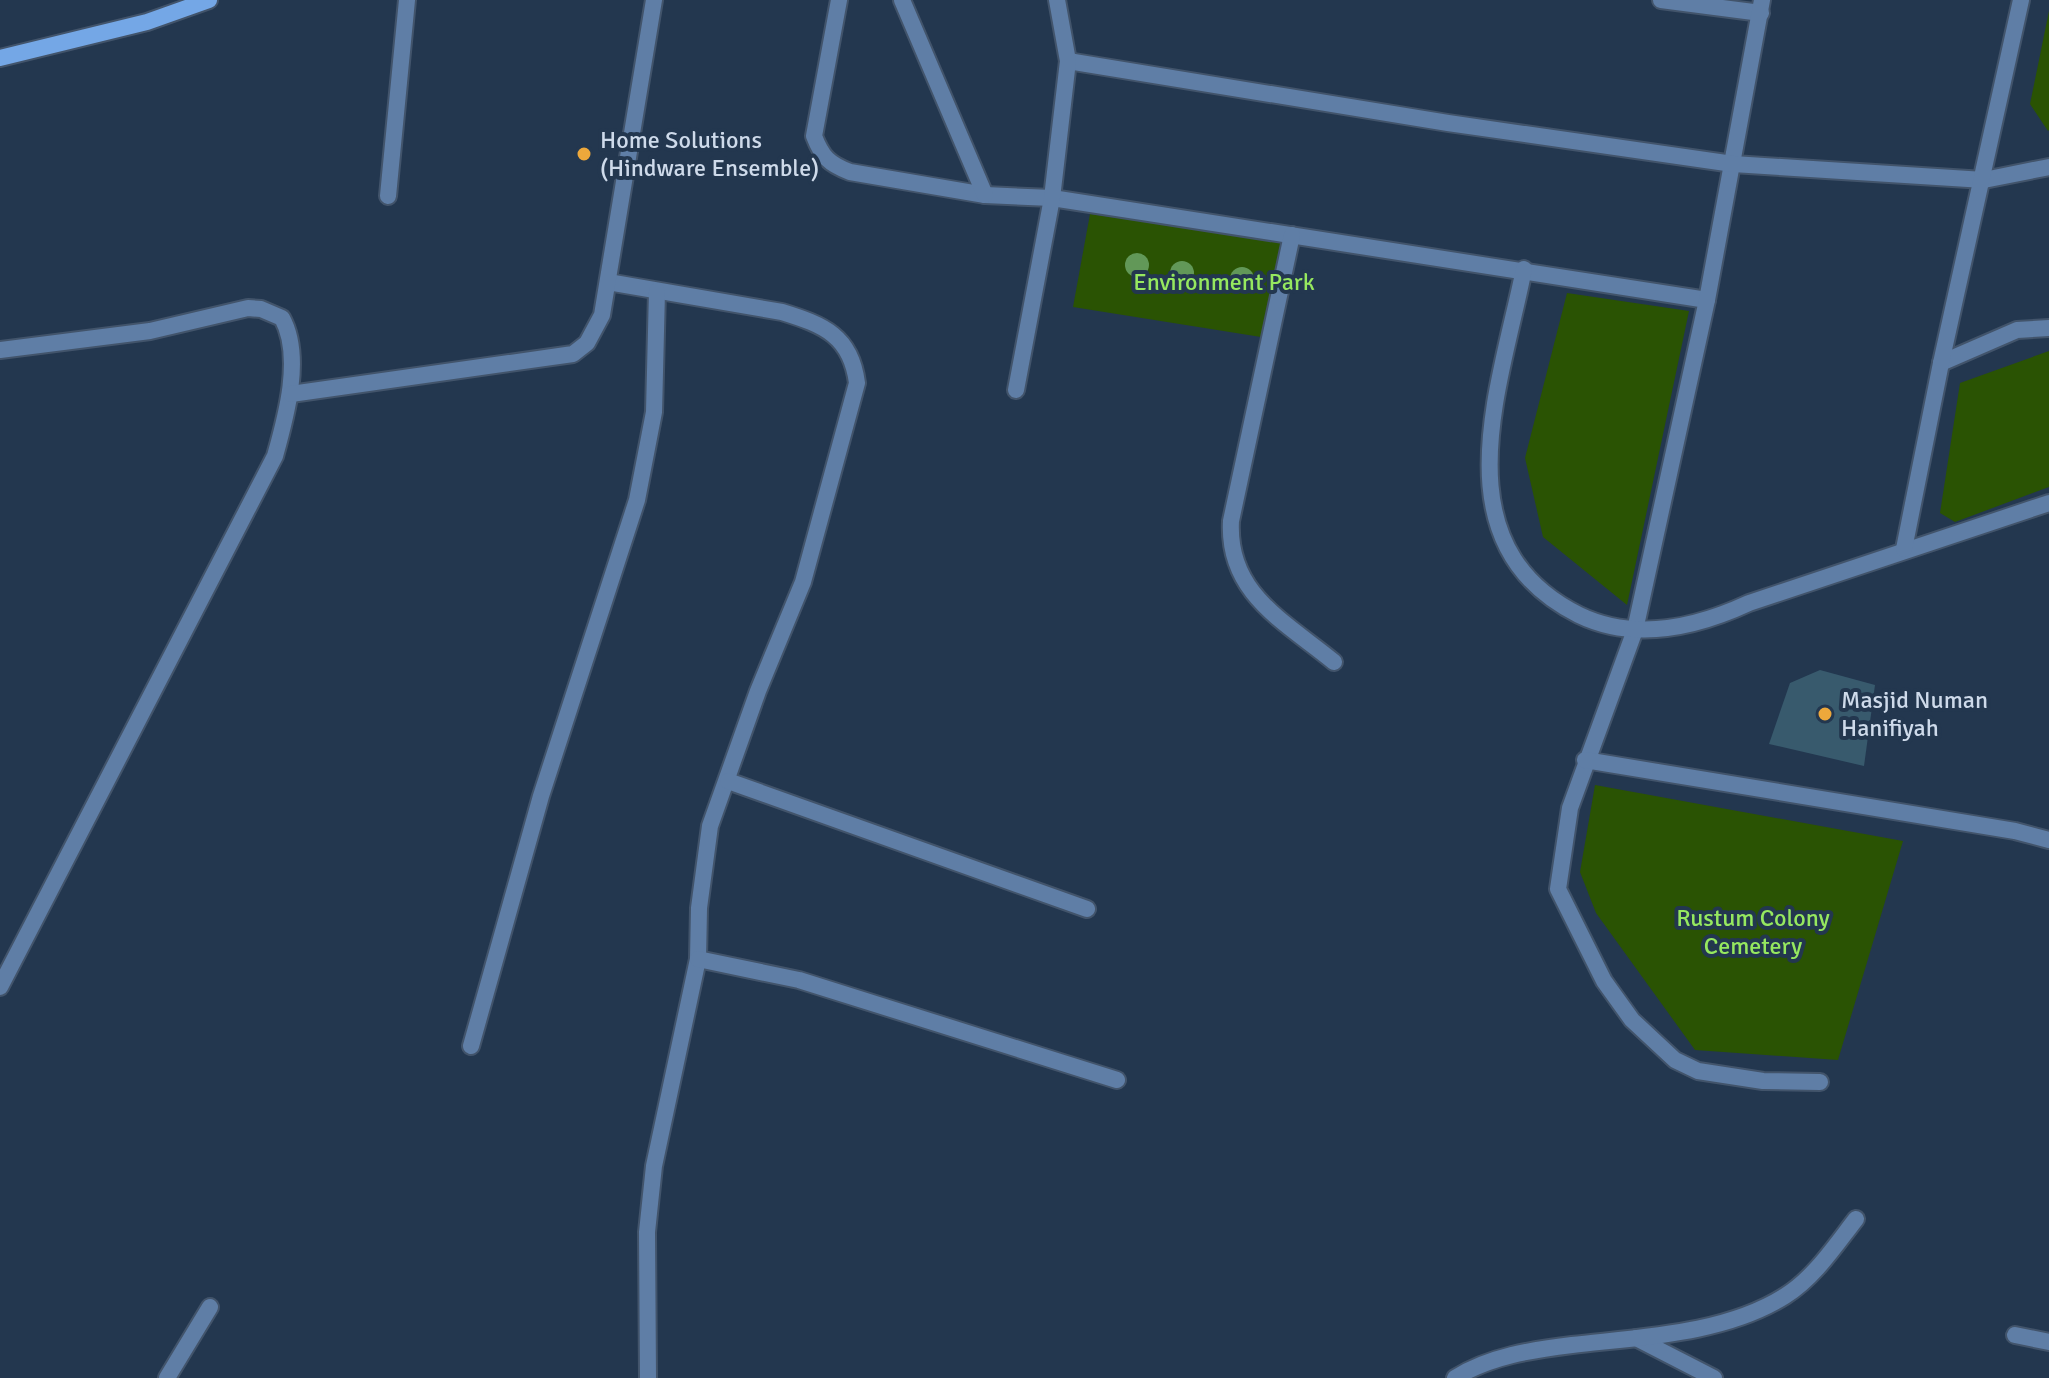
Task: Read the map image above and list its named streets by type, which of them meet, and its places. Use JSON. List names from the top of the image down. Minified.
{"parks":["Environment Park","Rustum Colony Cemetery"],"places":["Home Solutions (Hindware Ensemble)","Masjid Numan Hanifiyah"]}
